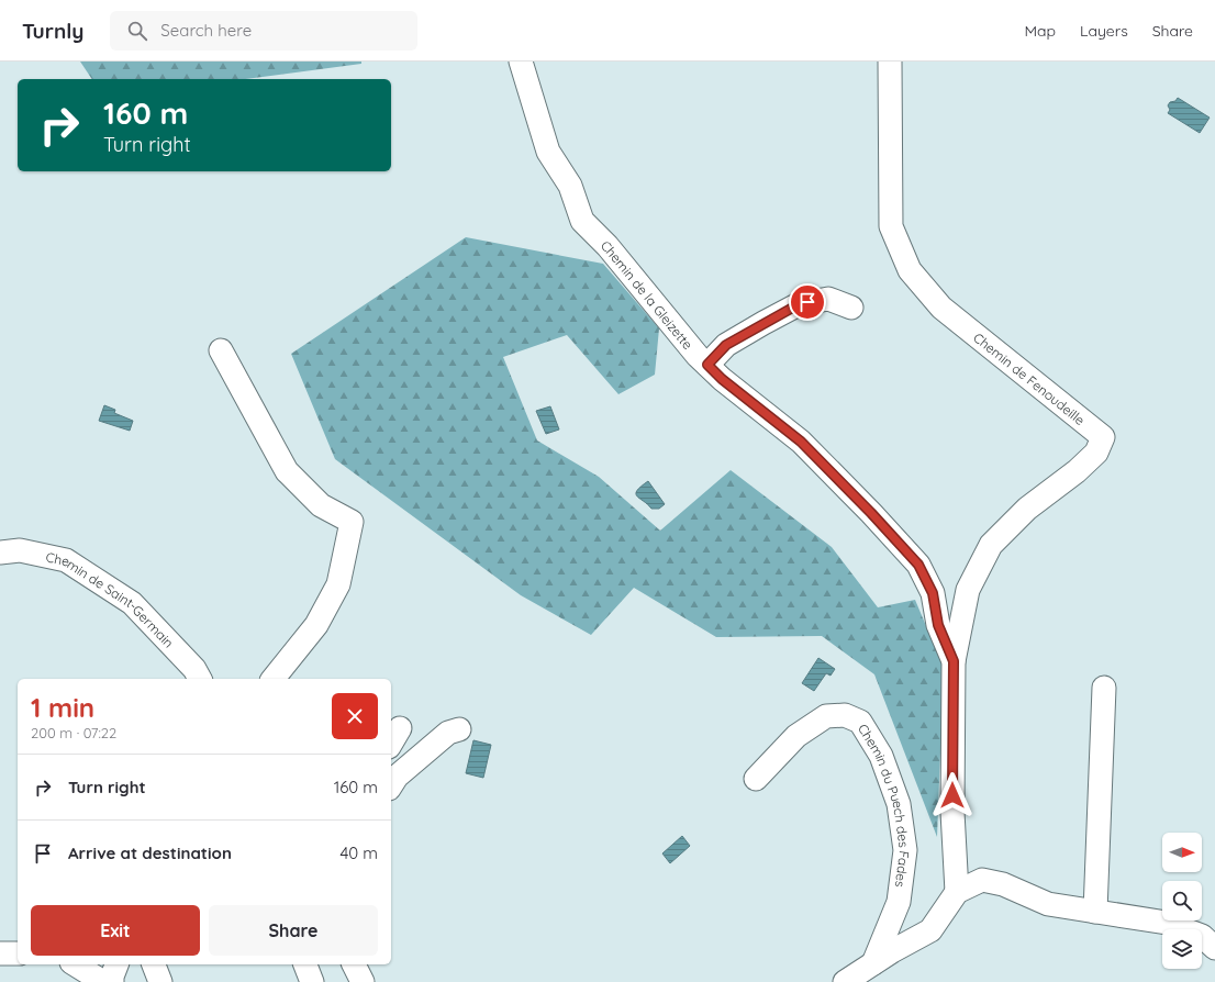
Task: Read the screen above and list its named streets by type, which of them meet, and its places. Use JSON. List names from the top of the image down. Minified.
{"streets":{"street":["Chemin de la Gleizette","Chemin de Fenoudeille","Chemin de Saint-Germain","Chemin du Puech des Fades"]},"crossings":[["Chemin de la Gleizette","Chemin de Fenoudeille"]],"north":"right","page":{"header":"Turnly","search":"Search here","nav":["Map","Layers","Share"],"turn":["160 m","Turn right"],"heading":["1 min","200 m · 07:22"],"list":[{"name":"Turn right","value":"160 m"},{"name":"Arrive at destination","value":"40 m"}],"buttons":["Exit","Share"]}}
